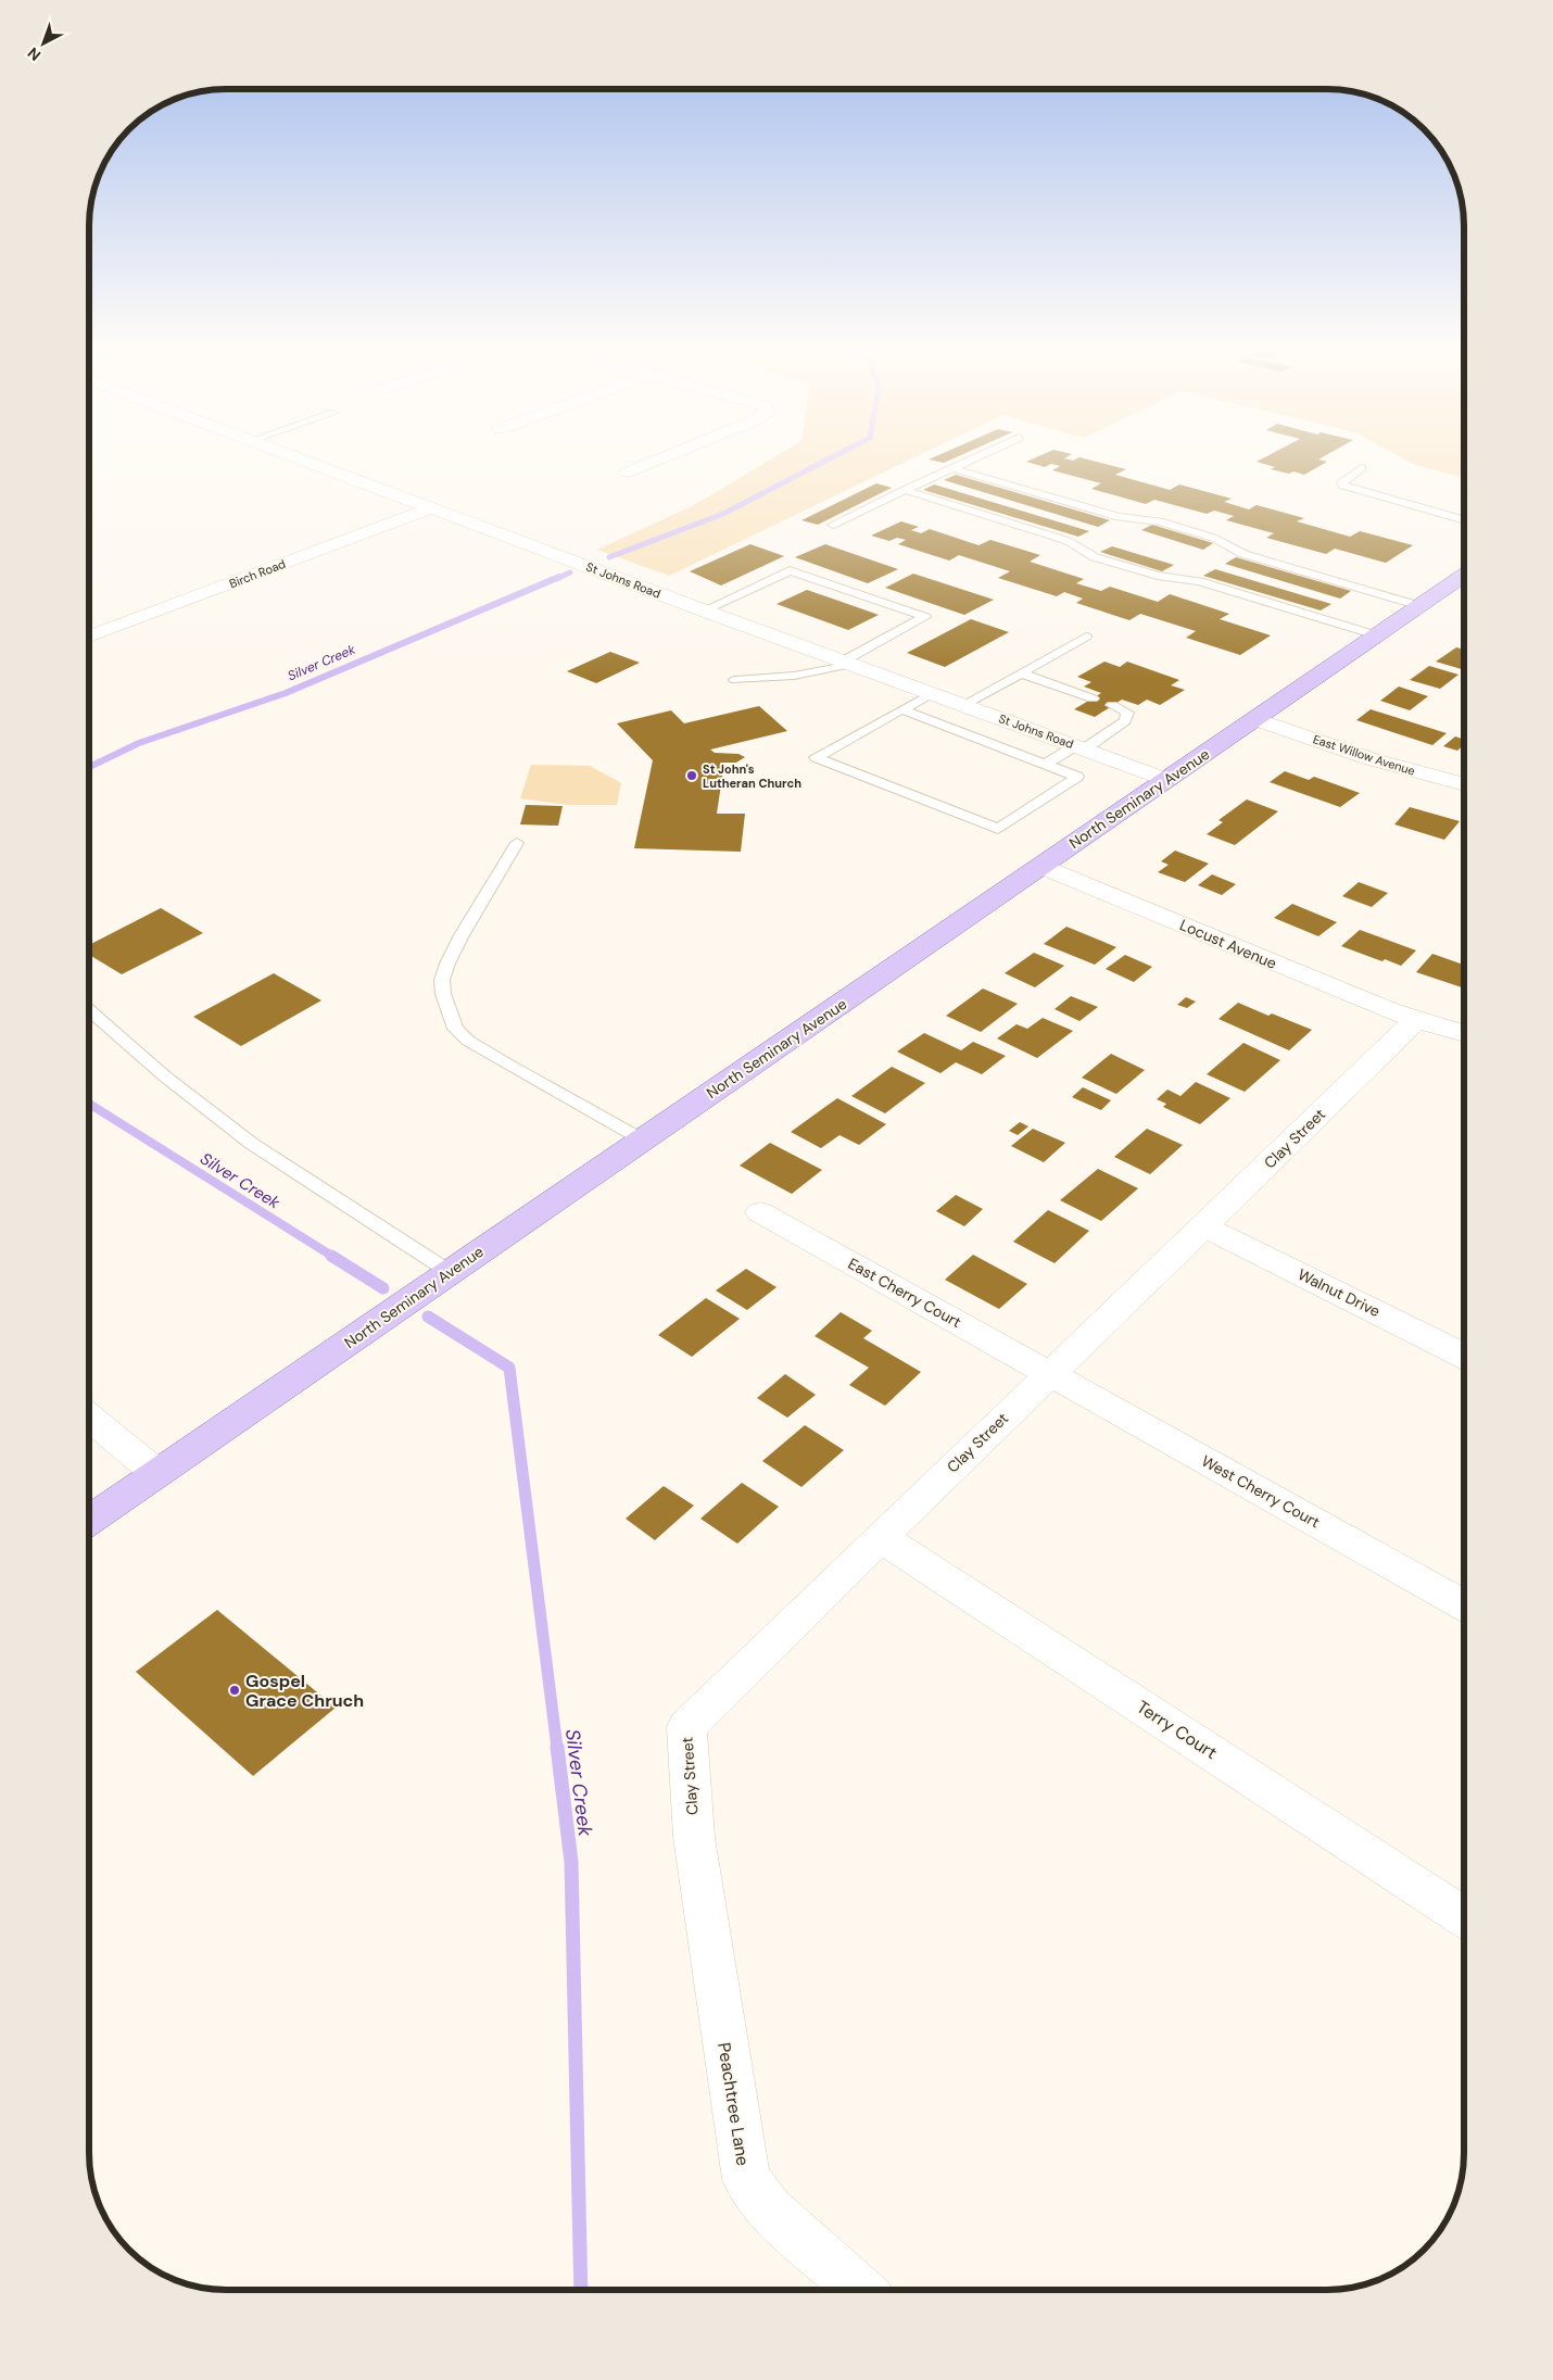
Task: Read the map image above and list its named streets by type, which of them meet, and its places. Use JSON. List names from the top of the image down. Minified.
{"streets":{"main road":["North Seminary Avenue"],"street":["Birch Road","St Johns Road","East Willow Avenue","Locust Avenue","Clay Street","East Cherry Court","Walnut Drive","West Cherry Court","Terry Court","Peachtree Lane"]},"crossings":[["Birch Road","St Johns Road"],["St Johns Road","North Seminary Avenue"],["East Willow Avenue","North Seminary Avenue"],["North Seminary Avenue","Locust Avenue"],["Locust Avenue","Clay Street"],["Clay Street","East Cherry Court"],["Clay Street","Walnut Drive"],["Clay Street","West Cherry Court"],["Clay Street","Terry Court"],["Clay Street","Peachtree Lane"],["East Cherry Court","West Cherry Court"]],"water":["Silver Creek"],"places":["St John's Lutheran Church","Gospel Grace Chruch"],"north":"bottom left"}
